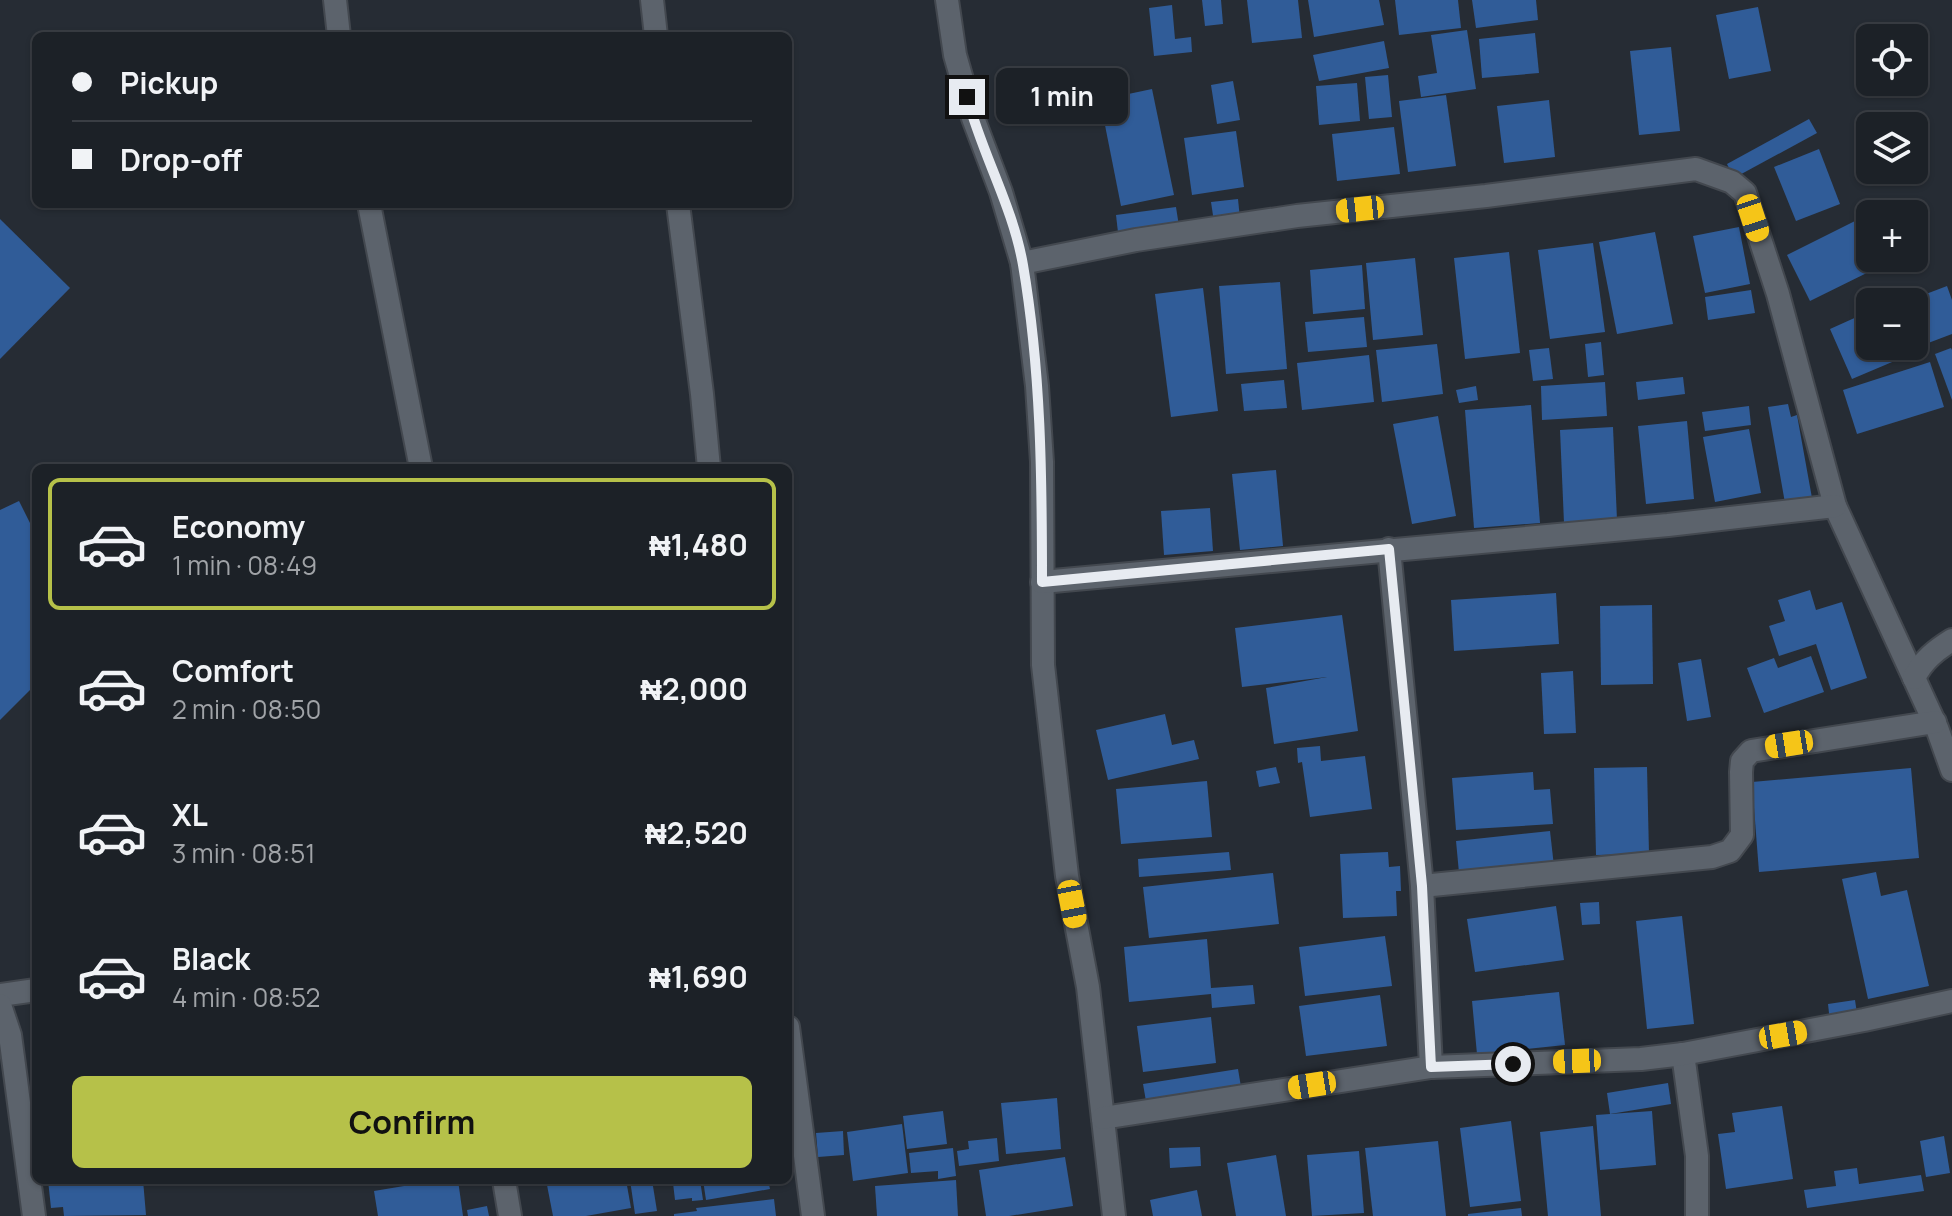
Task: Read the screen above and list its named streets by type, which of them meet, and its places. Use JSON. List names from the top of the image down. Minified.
{"page":{"map_buttons":["+","−"],"banner":["Pickup","Drop-off"],"bubble":"1 min","list":[{"name":"Economy","note":"1 min · 08:49","value":"₦1,480"},{"name":"Comfort","note":"2 min · 08:50","value":"₦2,000"},{"name":"XL","note":"3 min · 08:51","value":"₦2,520"},{"name":"Black","note":"4 min · 08:52","value":"₦1,690"}],"buttons":"Confirm"}}
